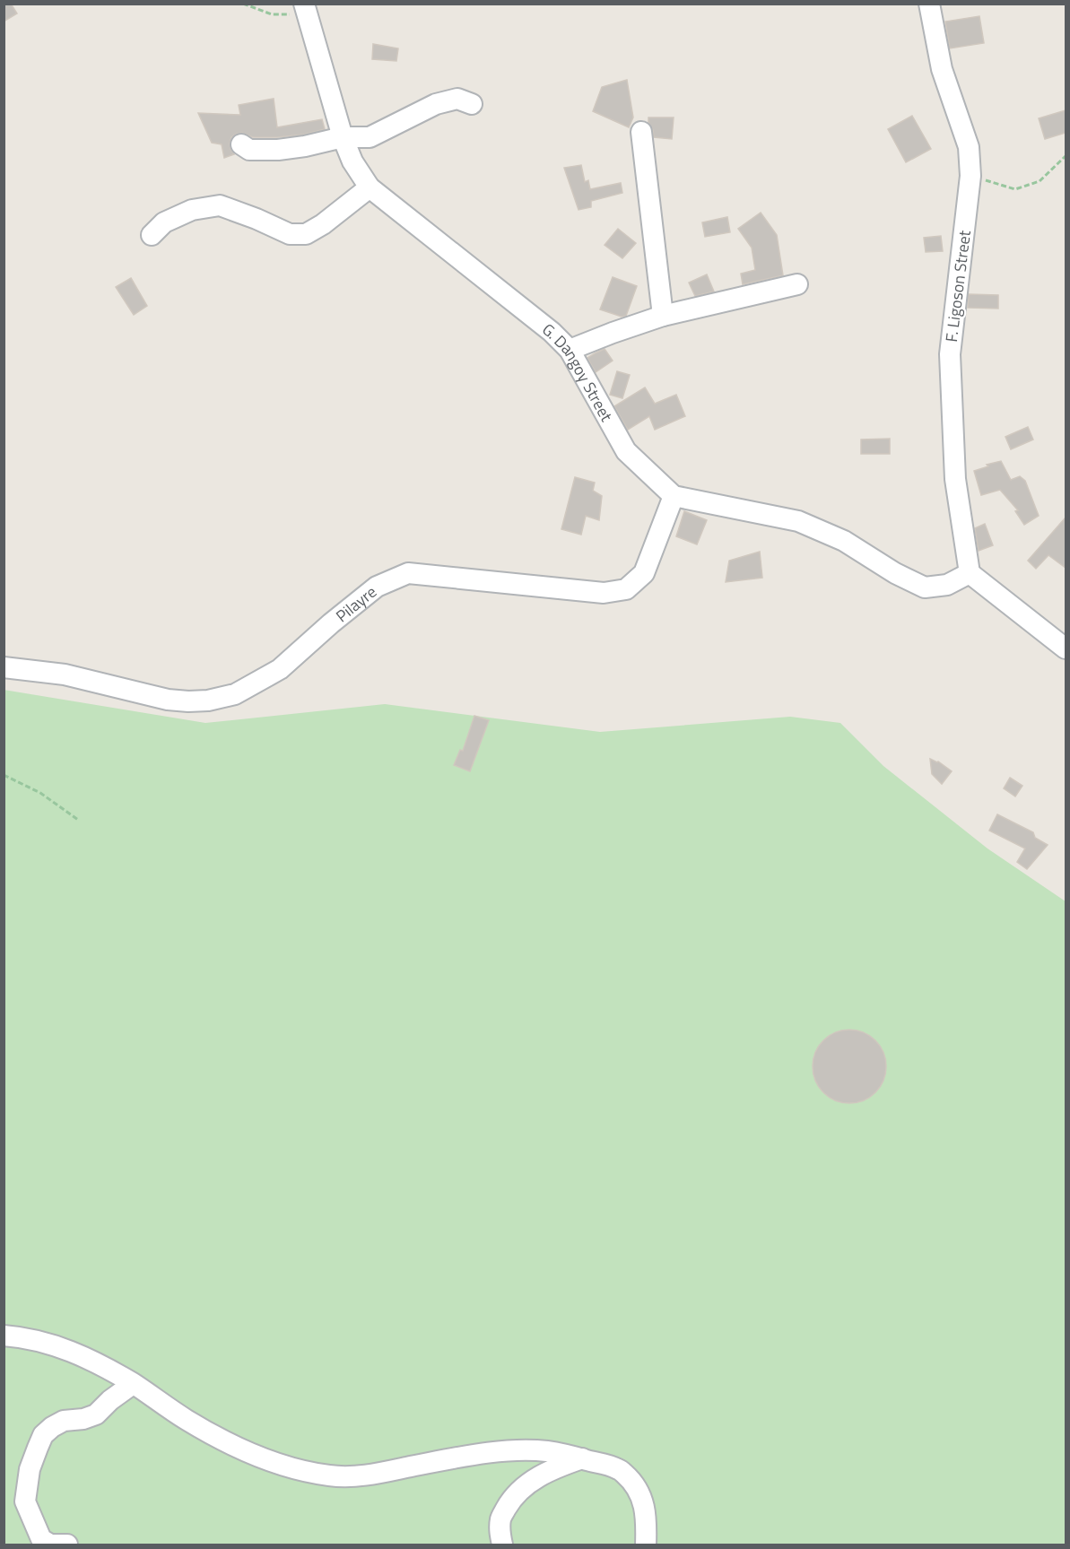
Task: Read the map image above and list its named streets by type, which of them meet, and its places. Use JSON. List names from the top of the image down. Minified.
{"streets":{"street":["F. Ligoson Street","G. Dangoy Street","Pilayre"]},"crossings":[["G. Dangoy Street","Pilayre"]]}
